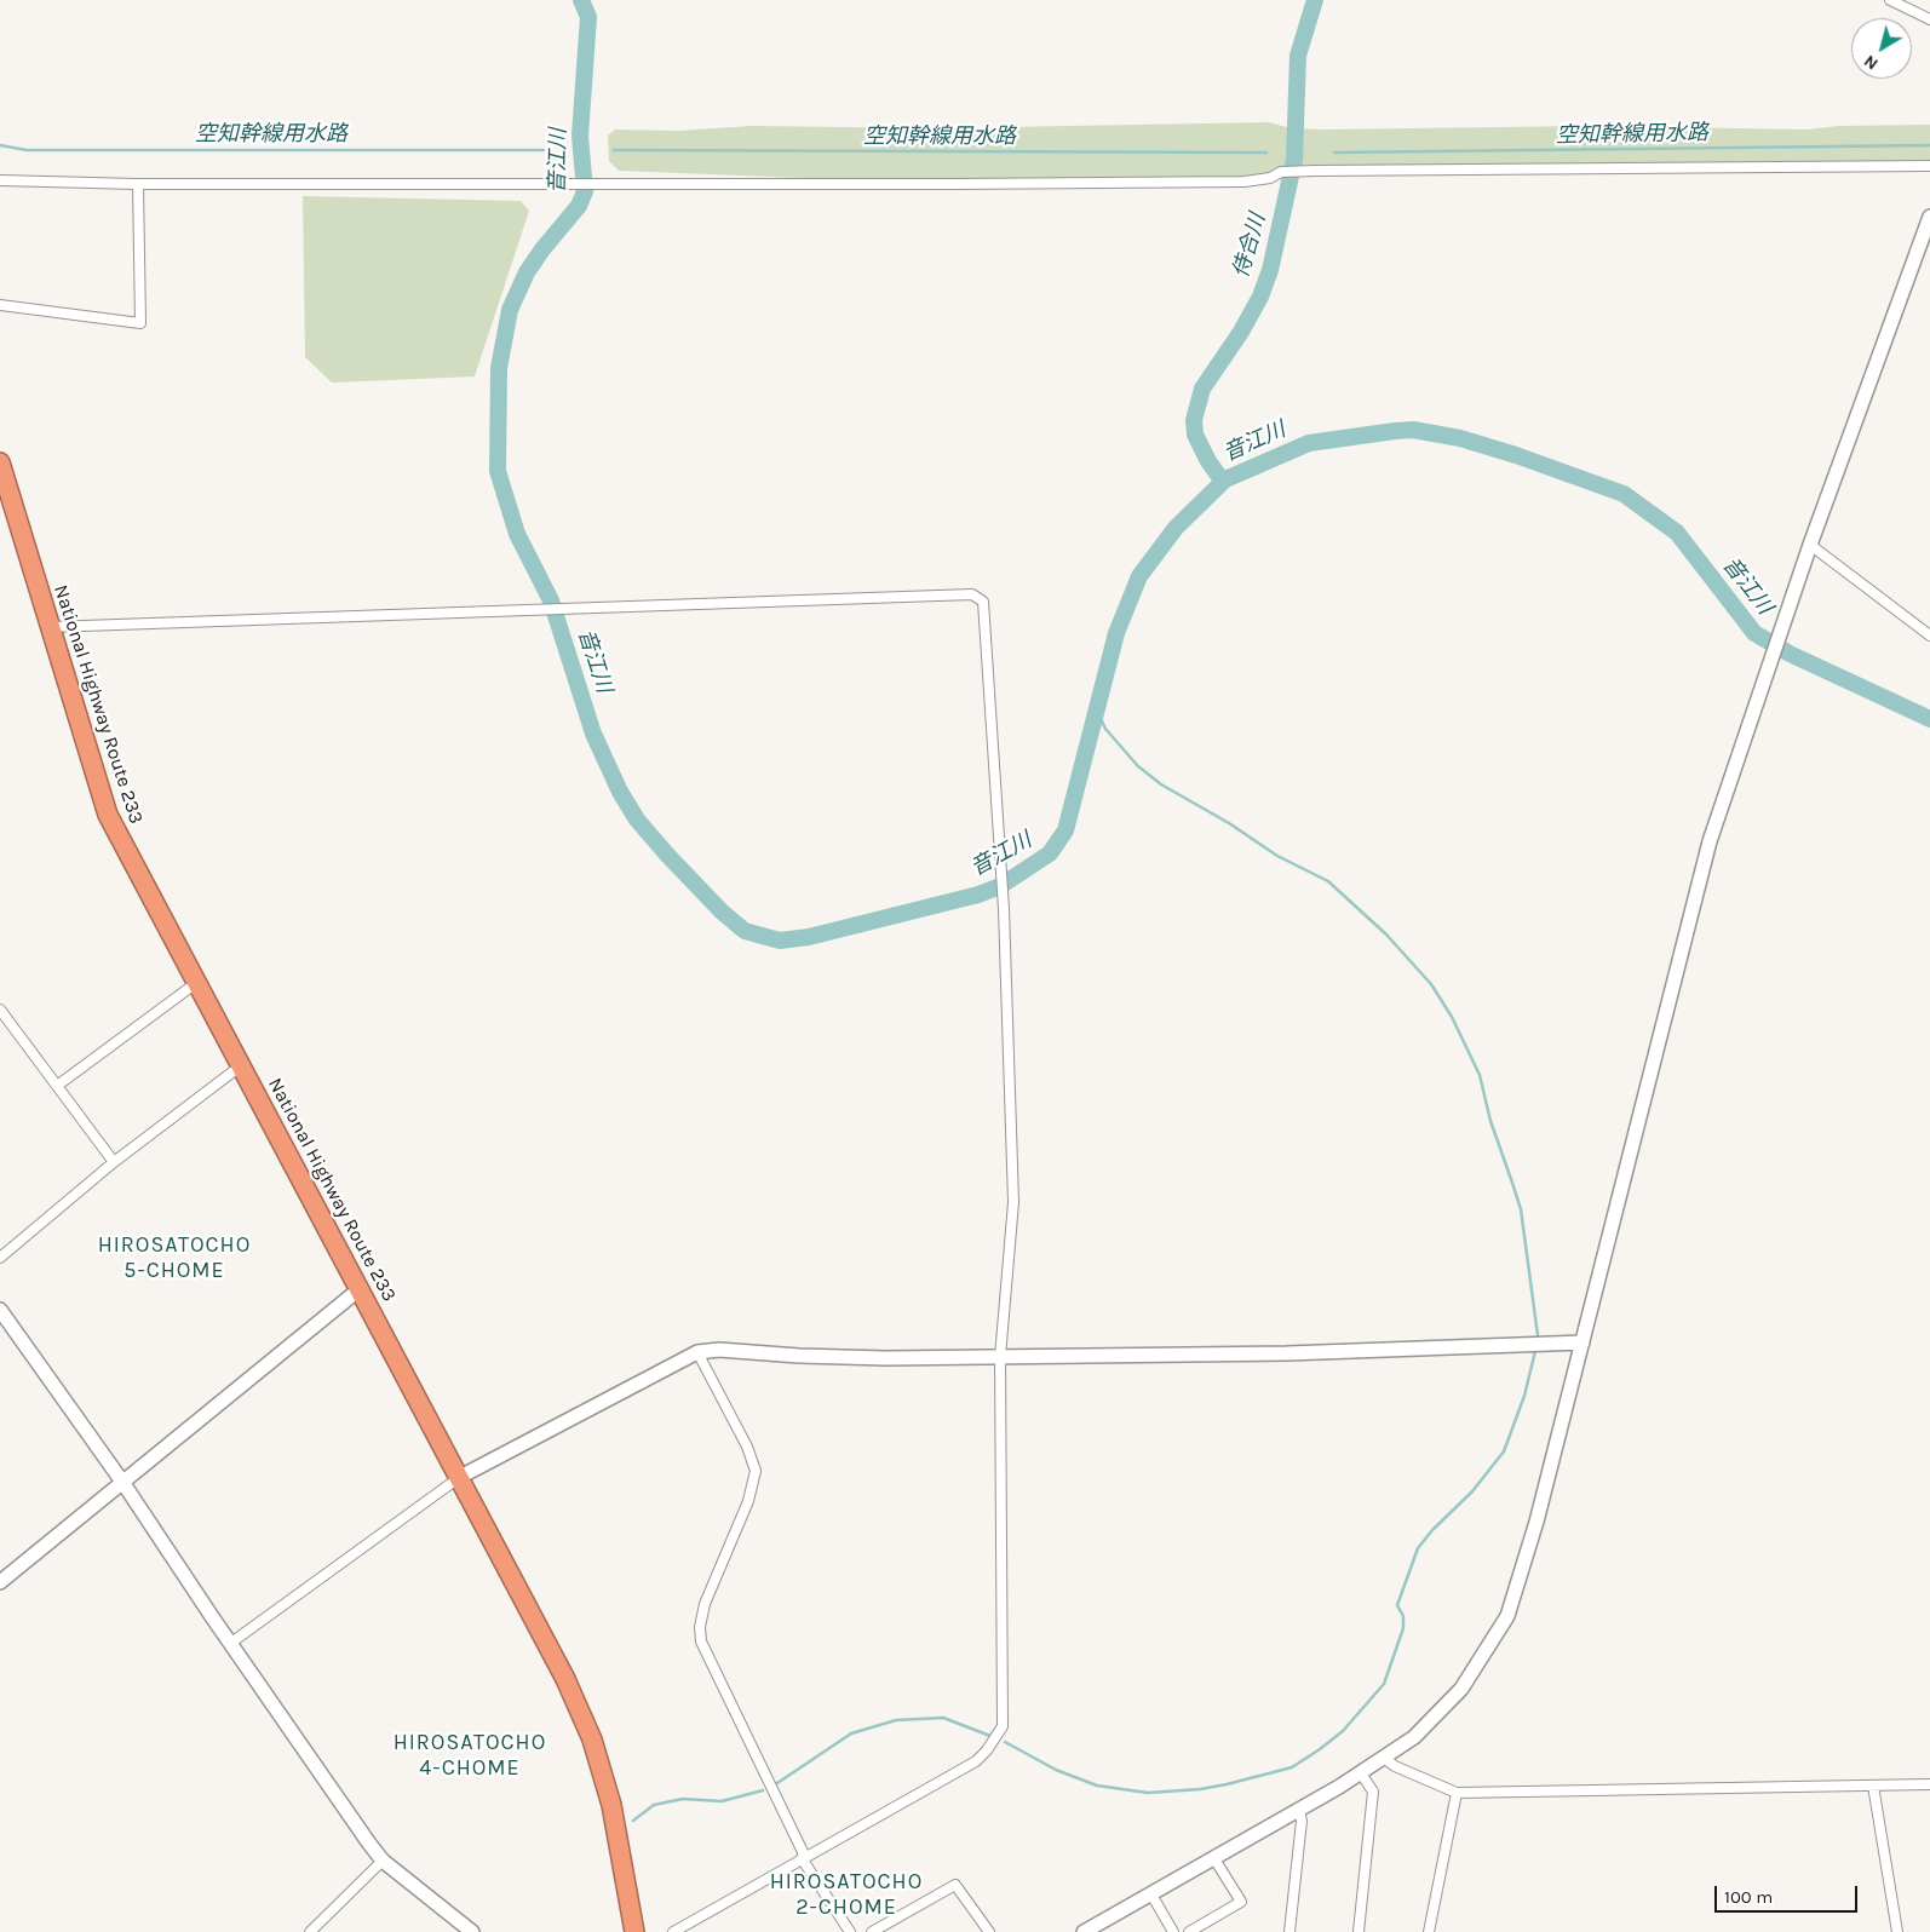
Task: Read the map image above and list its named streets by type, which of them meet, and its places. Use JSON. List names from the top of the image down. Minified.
{"streets":{"highway":["National Highway Route 233"]},"districts":["HIROSATOCHO 5-CHOME","HIROSATOCHO 4-CHOME","HIROSATOCHO 2-CHOME"],"water":["空知幹線用水路","音江川","侍合川"],"scale_bar":"100 m","north":"bottom left"}
